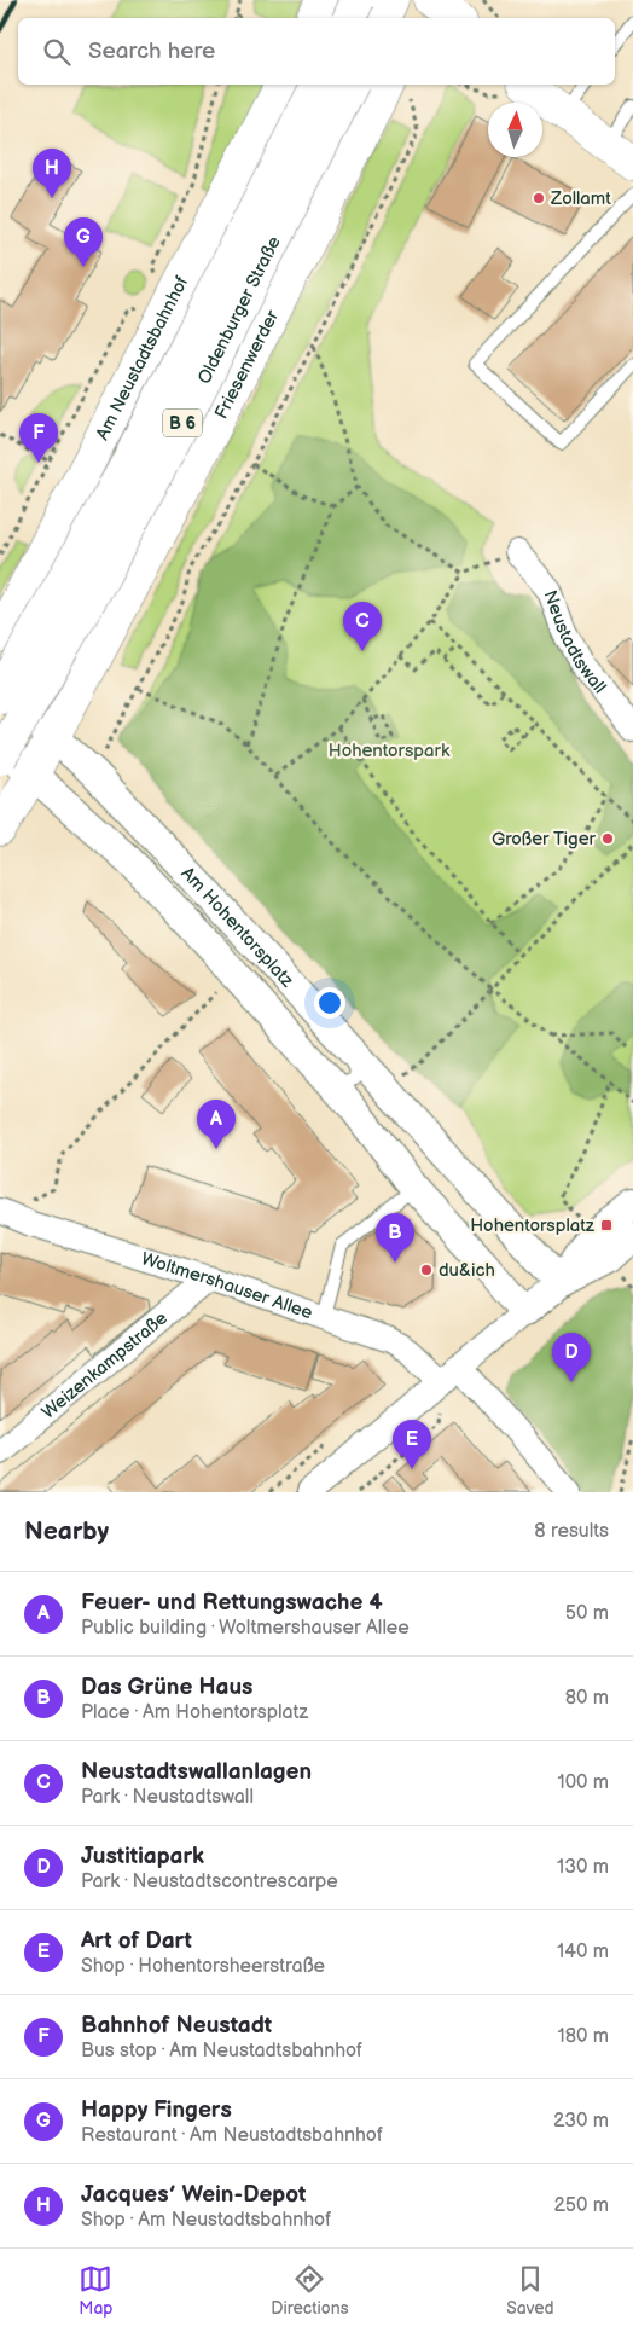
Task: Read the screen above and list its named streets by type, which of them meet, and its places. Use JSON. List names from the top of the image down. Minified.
{"streets":{"main road":["Oldenburger Straße","Am Neustadtsbahnhof","Friesenwerder","B 6"],"street":["Neustadtswall","Am Hohentorsplatz","Woltmershauser Allee","Weizenkampstraße"]},"crossings":[["Friesenwerder","Am Hohentorsplatz"],["Woltmershauser Allee","Weizenkampstraße"]],"parks":["Hohentorspark"],"places":{"other":["Zollamt","Großer Tiger","du&ich"],"transit":["Hohentorsplatz"]},"north":"top","page":{"search":"Search here","pins":["H","G","F","C","A","B","D","E"],"heading":["Nearby","8 results"],"list":[{"mark":"A","name":"Feuer- und Rettungswache 4","note":"Public building · Woltmershauser Allee","value":"50 m"},{"mark":"B","name":"Das Grüne Haus","note":"Place · Am Hohentorsplatz","value":"80 m"},{"mark":"C","name":"Neustadtswallanlagen","note":"Park · Neustadtswall","value":"100 m"},{"mark":"D","name":"Justitiapark","note":"Park · Neustadtscontrescarpe","value":"130 m"},{"mark":"E","name":"Art of Dart","note":"Shop · Hohentorsheerstraße","value":"140 m"},{"mark":"F","name":"Bahnhof Neustadt","note":"Bus stop · Am Neustadtsbahnhof","value":"180 m"},{"mark":"G","name":"Happy Fingers","note":"Restaurant · Am Neustadtsbahnhof","value":"230 m"},{"mark":"H","name":"Jacques’ Wein-Depot","note":"Shop · Am Neustadtsbahnhof","value":"250 m"}],"nav":["Map","Directions","Saved"]}}
